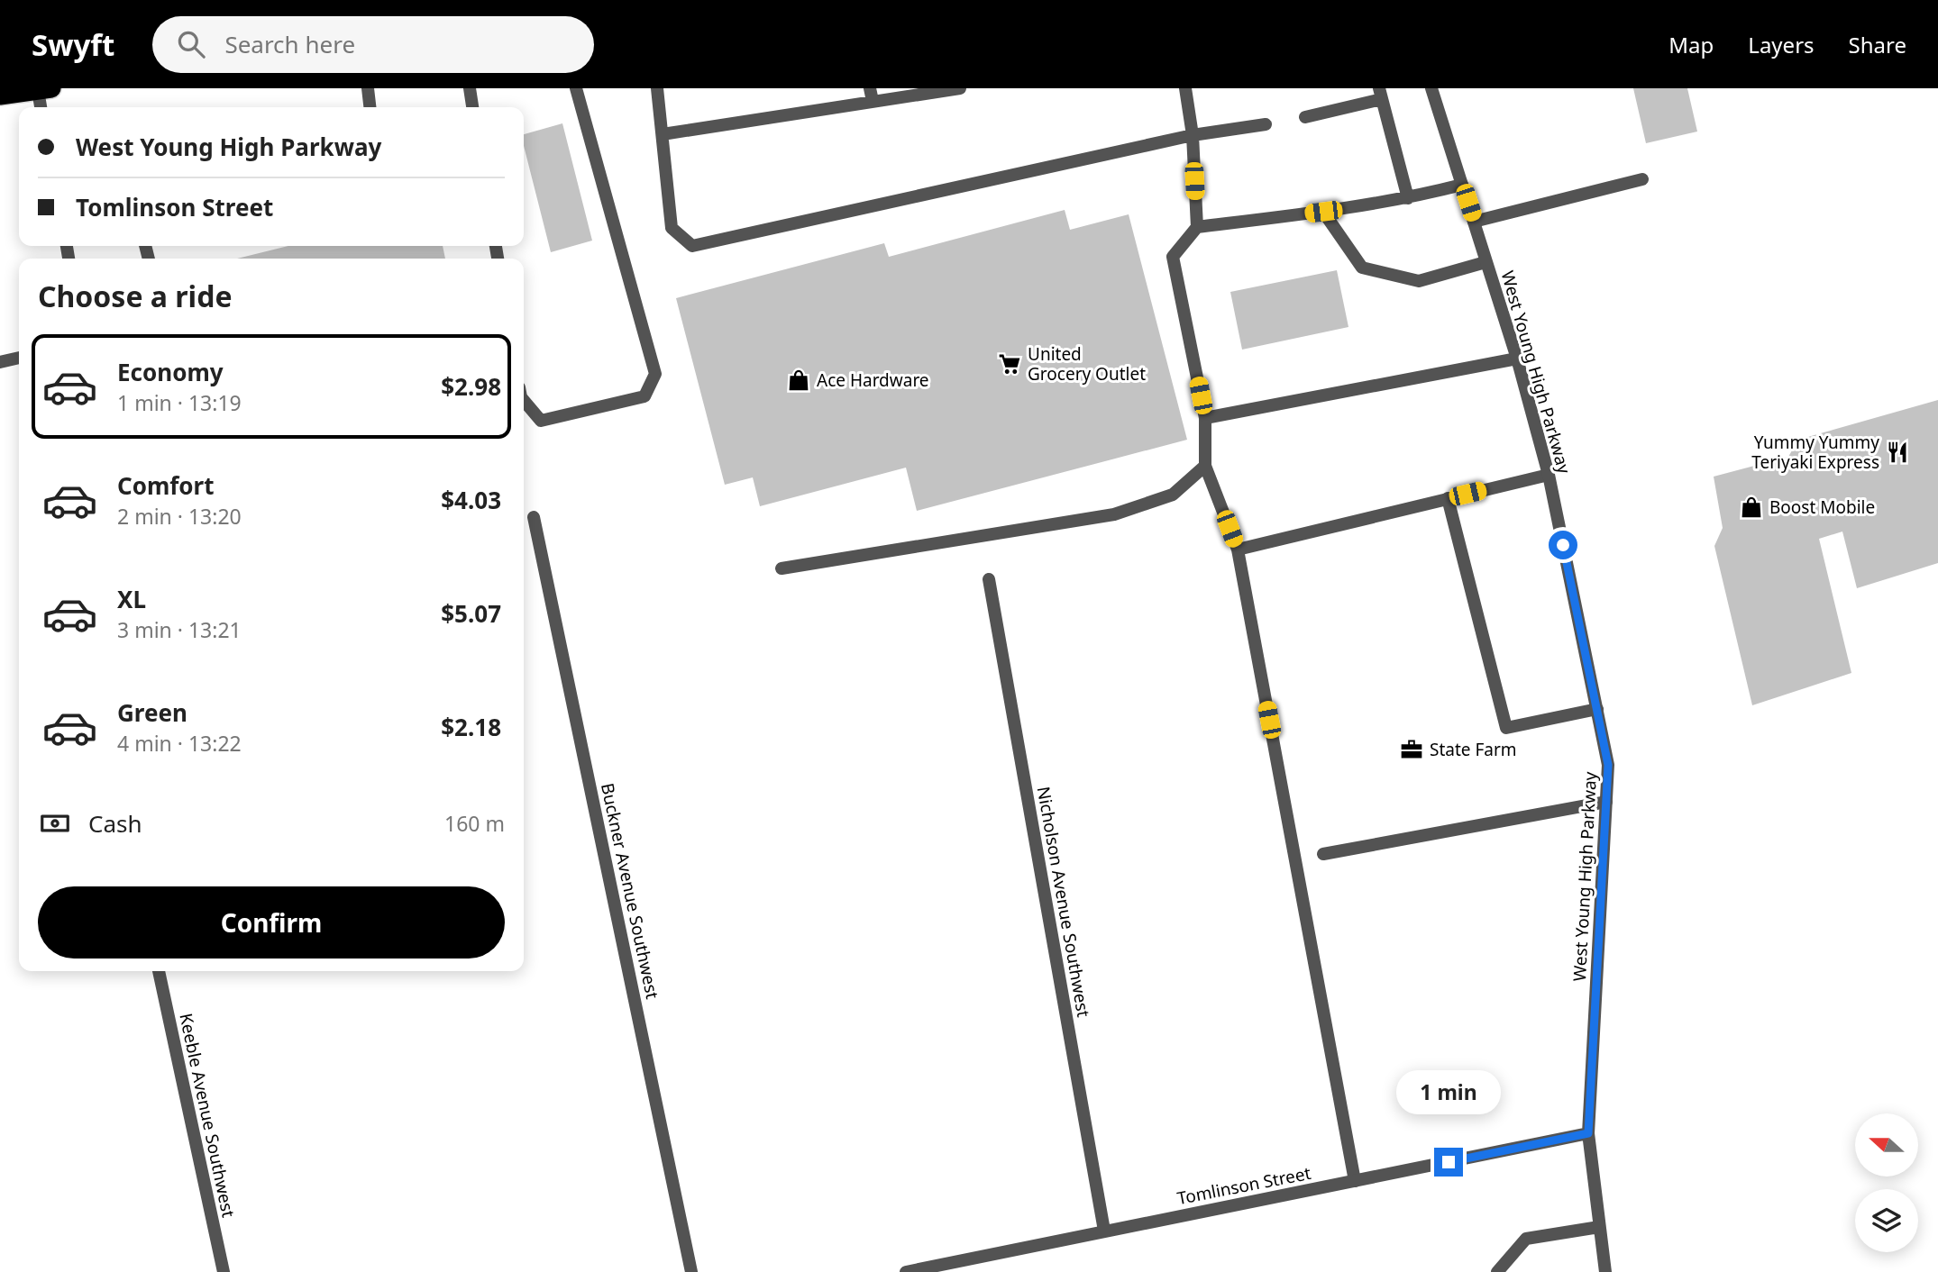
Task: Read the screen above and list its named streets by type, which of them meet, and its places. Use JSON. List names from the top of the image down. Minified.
{"streets":{"street":["West Young High Parkway","Buckner Avenue Southwest","Nicholson Avenue Southwest","Keeble Avenue Southwest","Tomlinson Street"]},"crossings":[["West Young High Parkway","Tomlinson Street"],["Nicholson Avenue Southwest","Tomlinson Street"]],"places":{"supermarket":["United Grocery Outlet"],"shop":["Ace Hardware","Boost Mobile"],"restaurant":["Yummy Yummy Teriyaki Express"],"office":["State Farm"]},"north":"left","page":{"header":"Swyft","search":"Search here","nav":["Map","Layers","Share"],"banner":["West Young High Parkway","Tomlinson Street"],"heading":"Choose a ride","list":[{"name":"Economy","note":"1 min · 13:19","value":"$2.98"},{"name":"Comfort","note":"2 min · 13:20","value":"$4.03"},{"name":"XL","note":"3 min · 13:21","value":"$5.07"},{"name":"Green","note":"4 min · 13:22","value":"$2.18"}],"pay":["Cash","160 m"],"buttons":"Confirm","bubble":"1 min"}}
